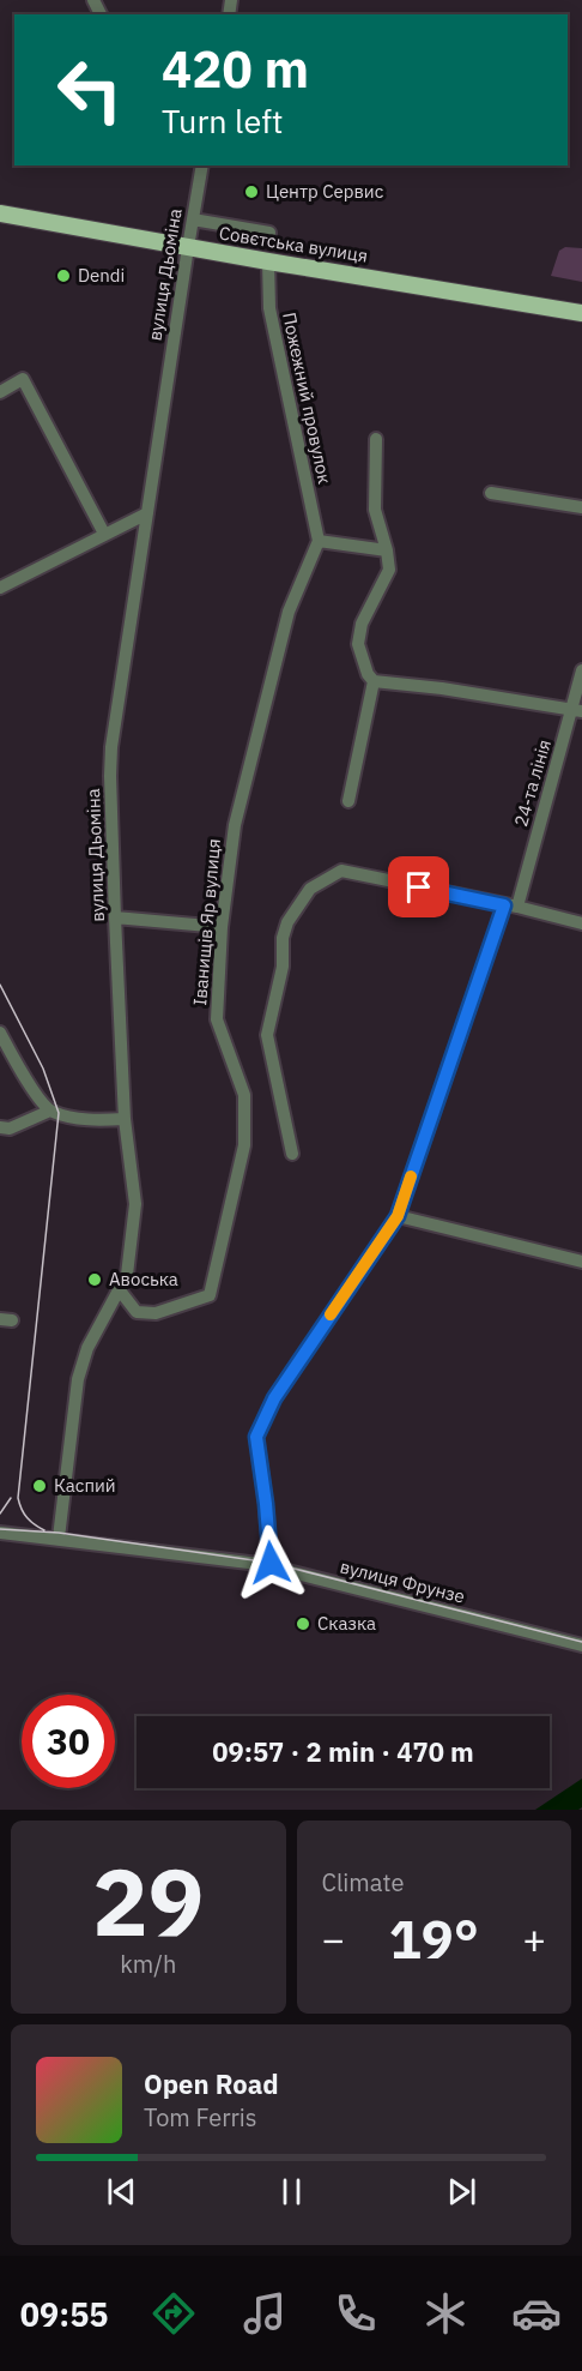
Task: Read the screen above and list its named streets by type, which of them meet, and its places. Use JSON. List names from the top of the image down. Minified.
{"streets":{"main road":["Совєтська вулиця"],"street":["вулиця Дьоміна","Пожежний провулок","24-та лінія","Іванищів Яр вулиця","вулиця Фрунзе"]},"crossings":[["Совєтська вулиця","вулиця Дьоміна"],["Совєтська вулиця","Пожежний провулок"],["вулиця Дьоміна","Іванищів Яр вулиця"],["вулиця Дьоміна","вулиця Фрунзе"],["Пожежний провулок","Іванищів Яр вулиця"],["24-та лінія","вулиця Фрунзе"]],"places":["Центр Сервис","Dendi","Авоська","Каспий","Сказка"],"page":{"turn":["420 m","Turn left"],"limit":"30","trip":"09:57 · 2 min · 470 m","tile":[["29","km/h"],"Climate"],"heat":["−","19°","+"],"song":["Open Road","Tom Ferris"],"tabs":"09:55"}}
